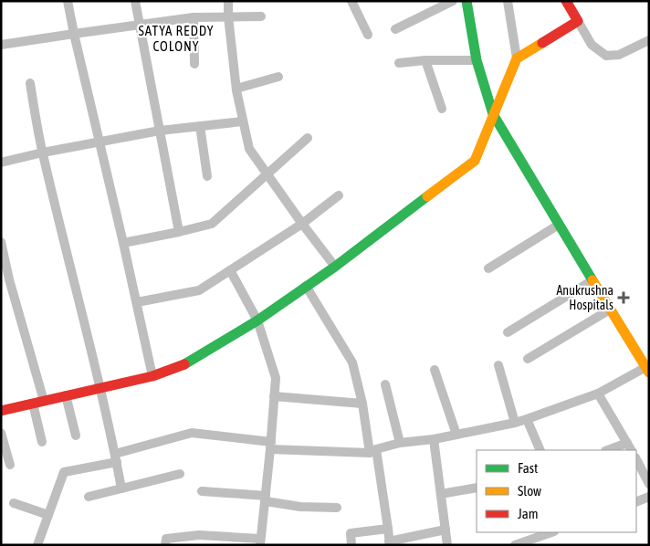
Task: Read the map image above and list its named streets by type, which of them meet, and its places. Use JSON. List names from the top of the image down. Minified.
{"districts":["SATYA REDDY COLONY"],"places":{"health":["Anukrushna Hospitals"]},"legend":["Fast","Slow","Jam"]}
